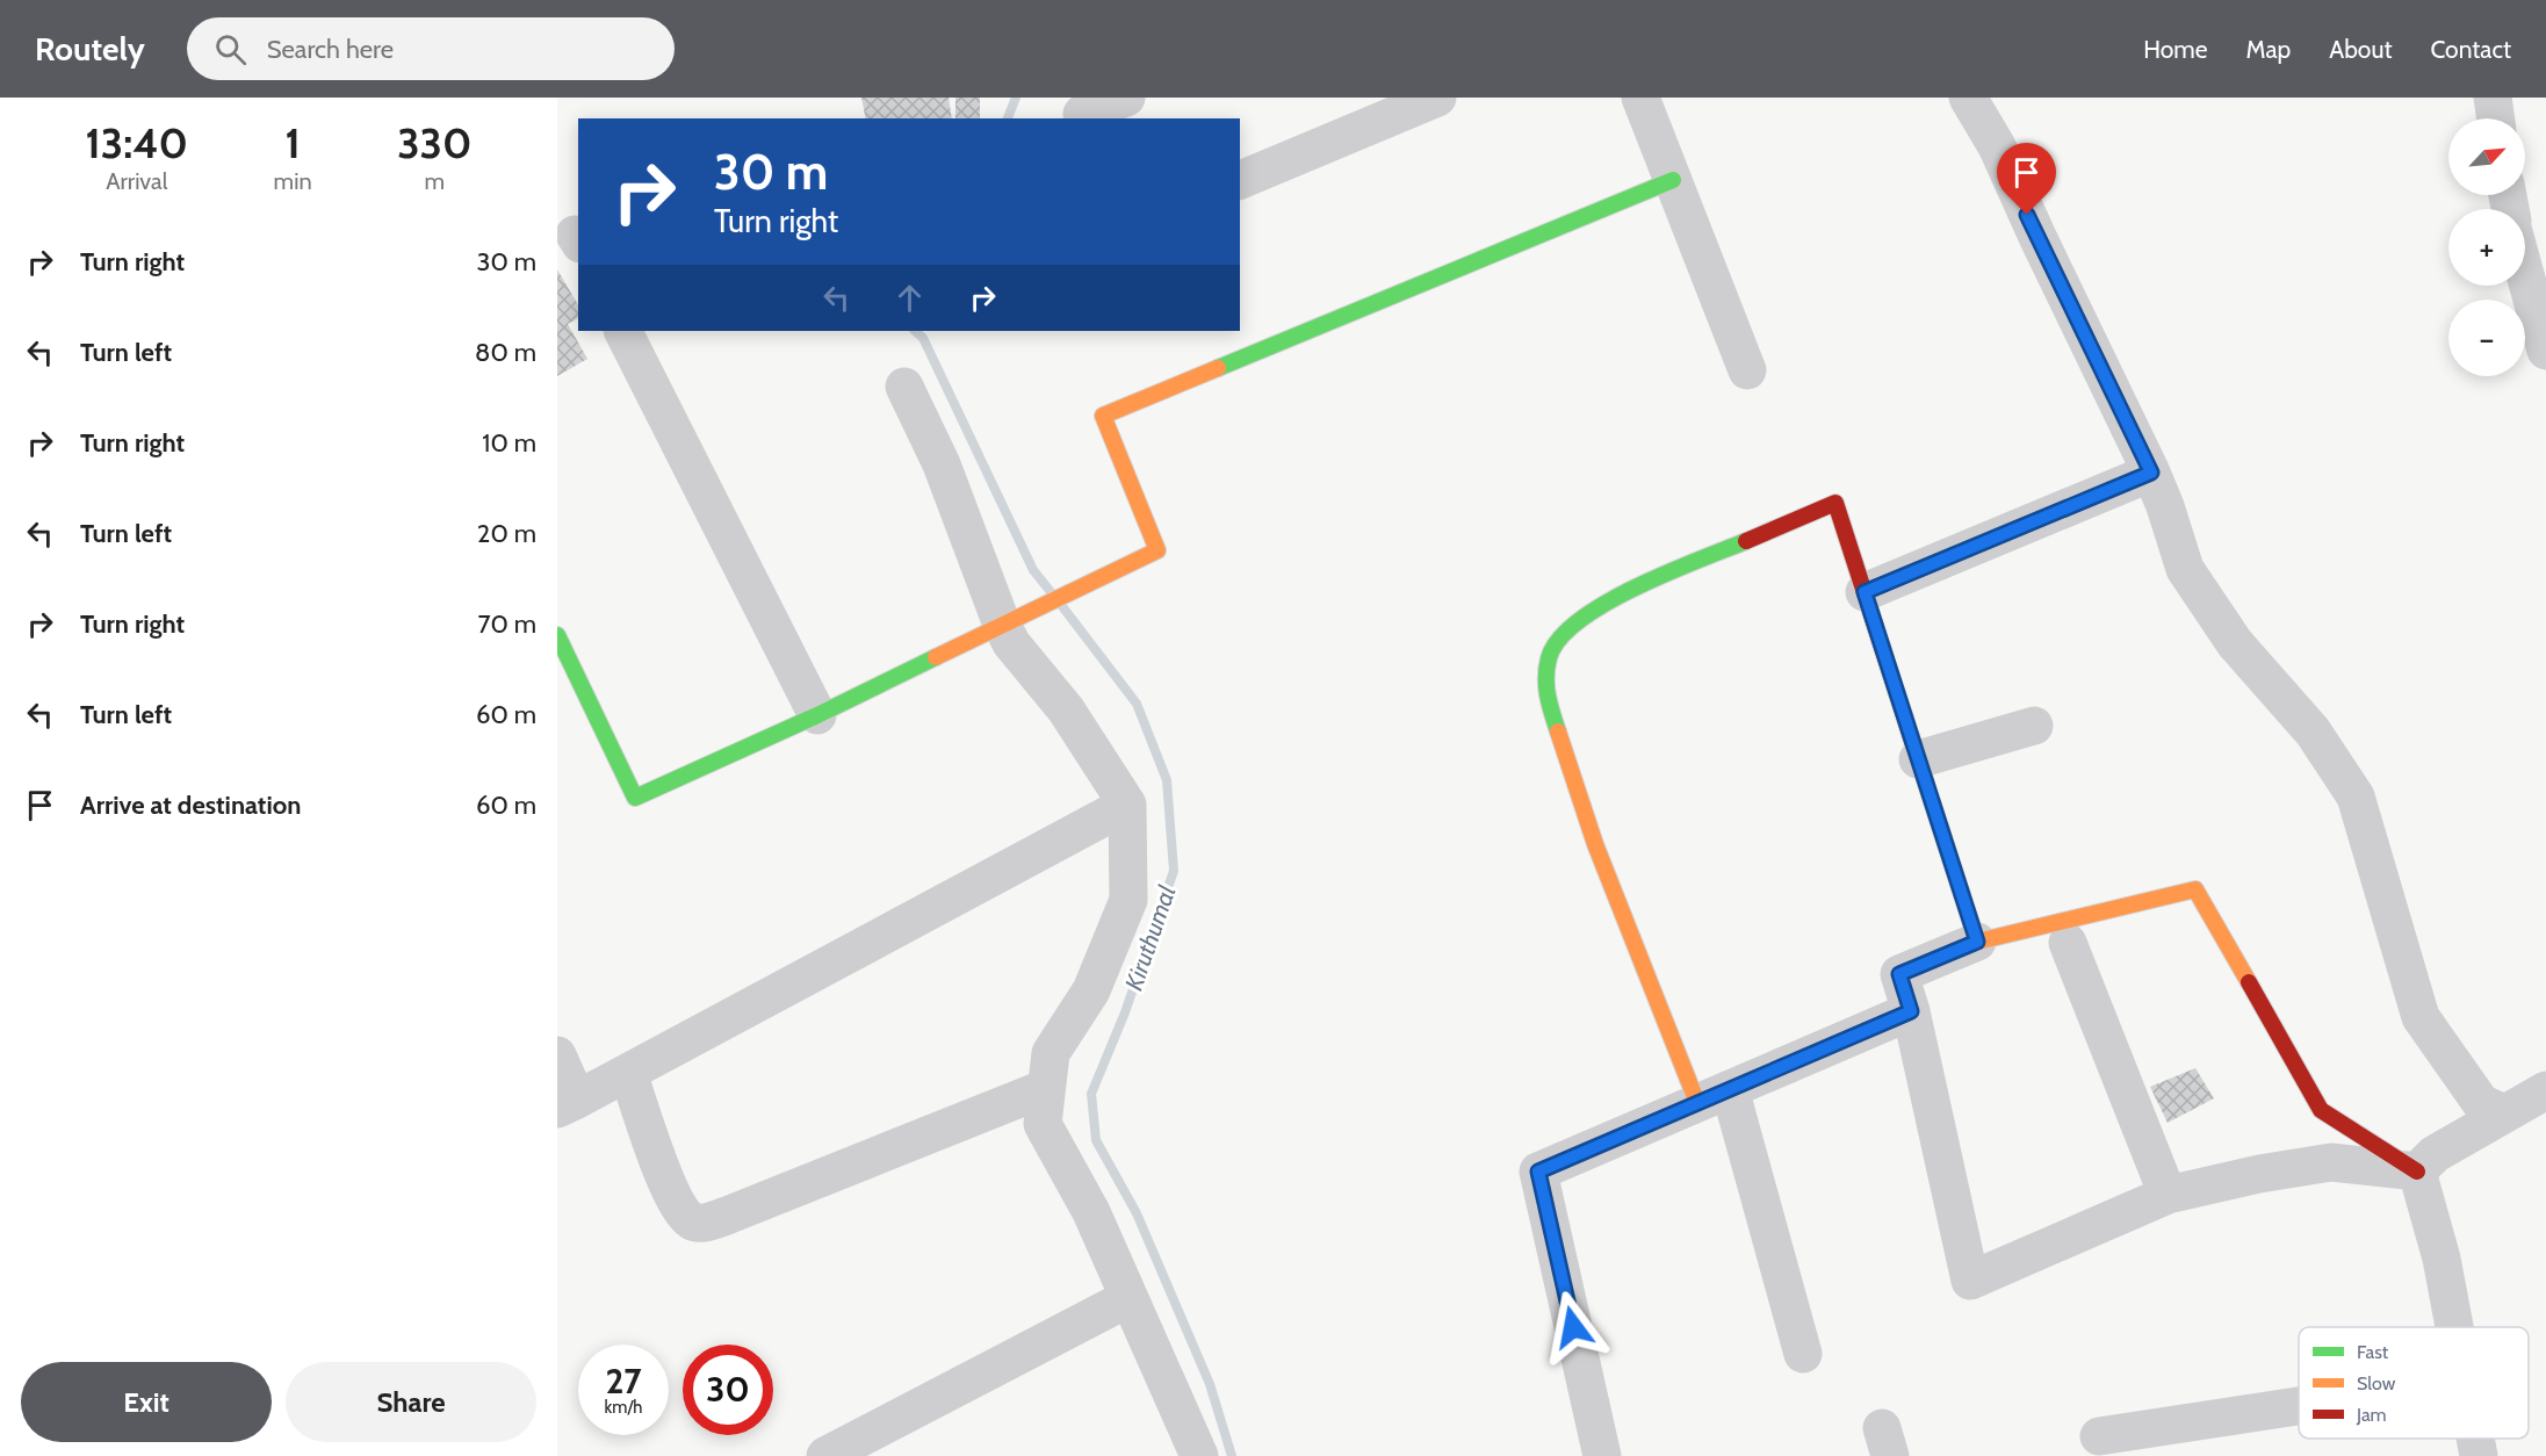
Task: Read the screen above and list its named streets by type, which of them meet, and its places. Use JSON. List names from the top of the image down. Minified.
{"water":["Kiruthumal"],"legend":["Fast","Slow","Jam"],"north":"top right","page":{"header":"Routely","search":"Search here","nav":["Home","Map","About","Contact"],"eta":["13:40","Arrival","1","min","330","m"],"map_buttons":["+","−"],"turn":["30 m","Turn right"],"list":[{"name":"Turn right","value":"30 m"},{"name":"Turn left","value":"80 m"},{"name":"Turn right","value":"10 m"},{"name":"Turn left","value":"20 m"},{"name":"Turn right","value":"70 m"},{"name":"Turn left","value":"60 m"},{"name":"Arrive at destination","value":"60 m"}],"speed":"27 km/h","limit":"30","buttons":["Exit","Share"]}}
